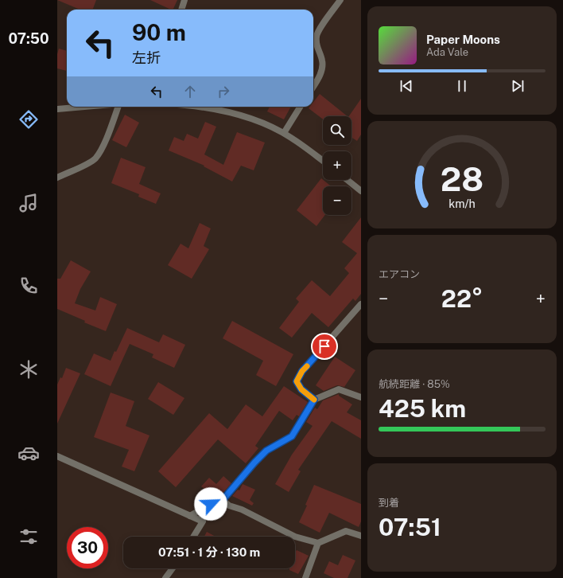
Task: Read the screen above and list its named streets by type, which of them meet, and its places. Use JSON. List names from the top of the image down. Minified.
{"page":{"tabs":"07:50","turn":["90 m","左折"],"song":["Paper Moons","Ada Vale"],"map_buttons":["+","−"],"tile":["エアコン",["航続距離 · 85%","425 km"],["到着","07:51"]],"heat":["−","22°","+"],"limit":"30","trip":"07:51 · 1 分 · 130 m","gauge":["28","km/h"]}}
